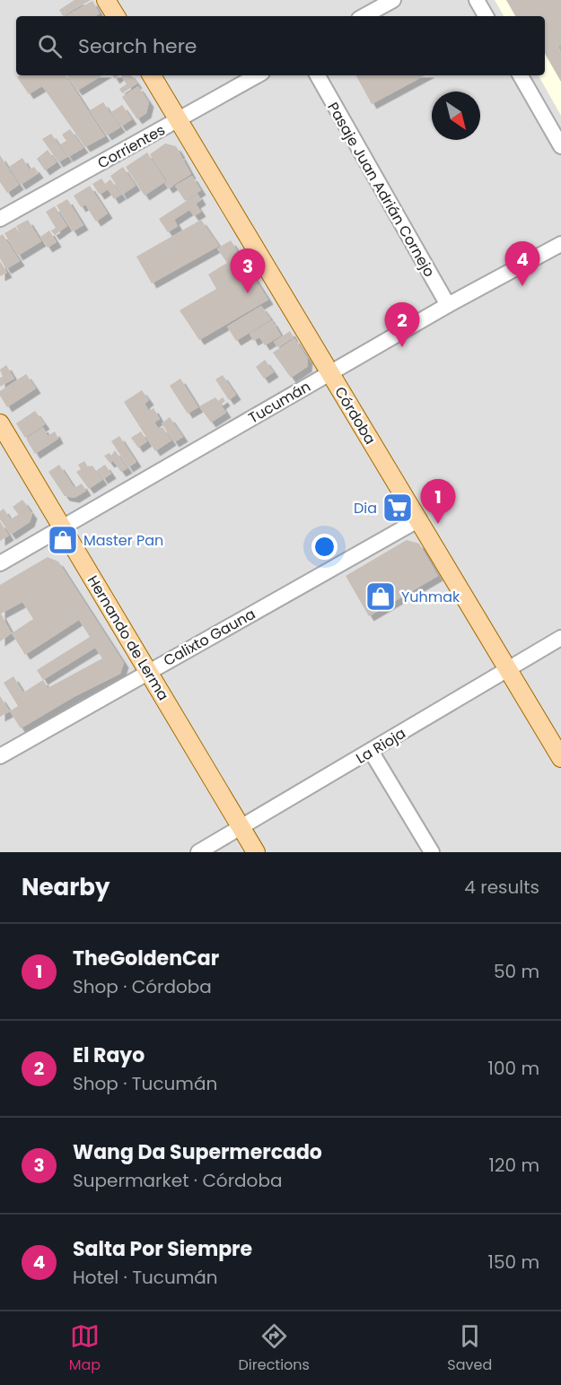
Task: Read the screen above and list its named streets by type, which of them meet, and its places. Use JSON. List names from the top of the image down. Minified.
{"streets":{"main road":["Córdoba","Hernando de Lerma"],"street":["Corrientes","Pasaje Juan Adrián Cornejo","Tucumán","Calixto Gauna","La Rioja"]},"crossings":[["Corrientes","Córdoba"],["Pasaje Juan Adrián Cornejo","Tucumán"],["Tucumán","Córdoba"],["Tucumán","Hernando de Lerma"],["Córdoba","Calixto Gauna"],["Córdoba","La Rioja"],["Calixto Gauna","Hernando de Lerma"],["Hernando de Lerma","La Rioja"]],"places":{"supermarket":["Dia"],"shop":["Master Pan","Yuhmak"]},"north":"bottom right","page":{"search":"Search here","pins":["4","3","2","1"],"heading":["Nearby","4 results"],"list":[{"mark":"1","name":"TheGoldenCar","note":"Shop · Córdoba","value":"50 m"},{"mark":"2","name":"El Rayo","note":"Shop · Tucumán","value":"100 m"},{"mark":"3","name":"Wang Da Supermercado","note":"Supermarket · Córdoba","value":"120 m"},{"mark":"4","name":"Salta Por Siempre","note":"Hotel · Tucumán","value":"150 m"}],"nav":["Map","Directions","Saved"]}}
